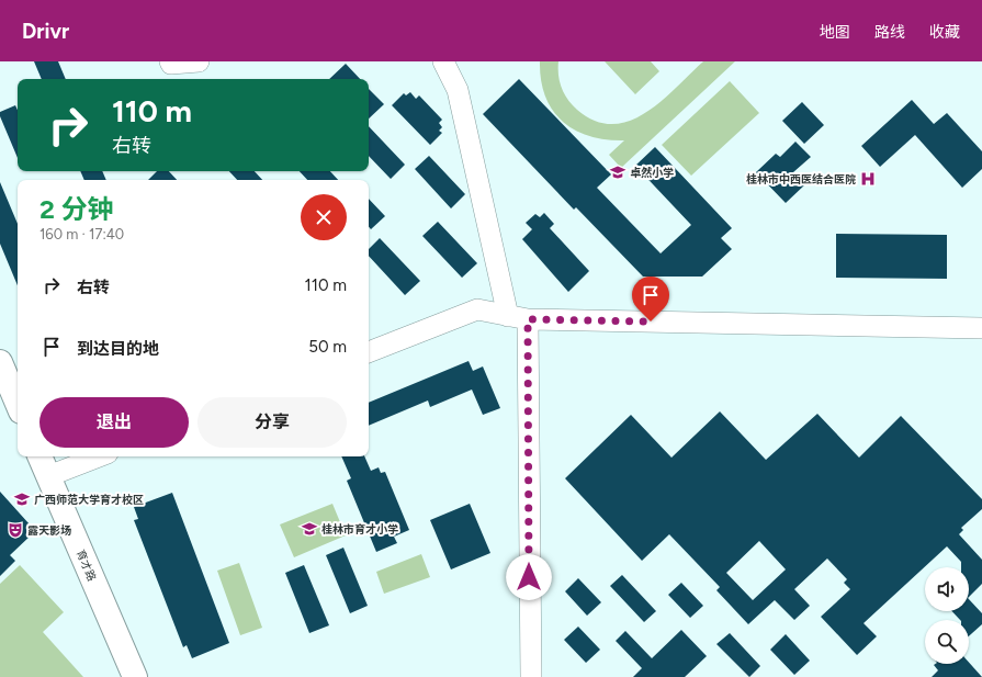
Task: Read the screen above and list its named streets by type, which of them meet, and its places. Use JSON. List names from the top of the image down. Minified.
{"streets":{"main road":["育才路"]},"places":{"school or university":["卓然小学","广西师范大学育才校区","桂林市育才小学"],"hospital":["桂林市中西医结合医院"],"theatre":["露天影场"]},"page":{"header":"Drivr","nav":["地图","路线","收藏"],"turn":["110 m","右转"],"heading":["2 分钟","160 m · 17:40"],"list":[{"name":"右转","value":"110 m"},{"name":"到达目的地","value":"50 m"}],"buttons":["退出","分享"]}}
